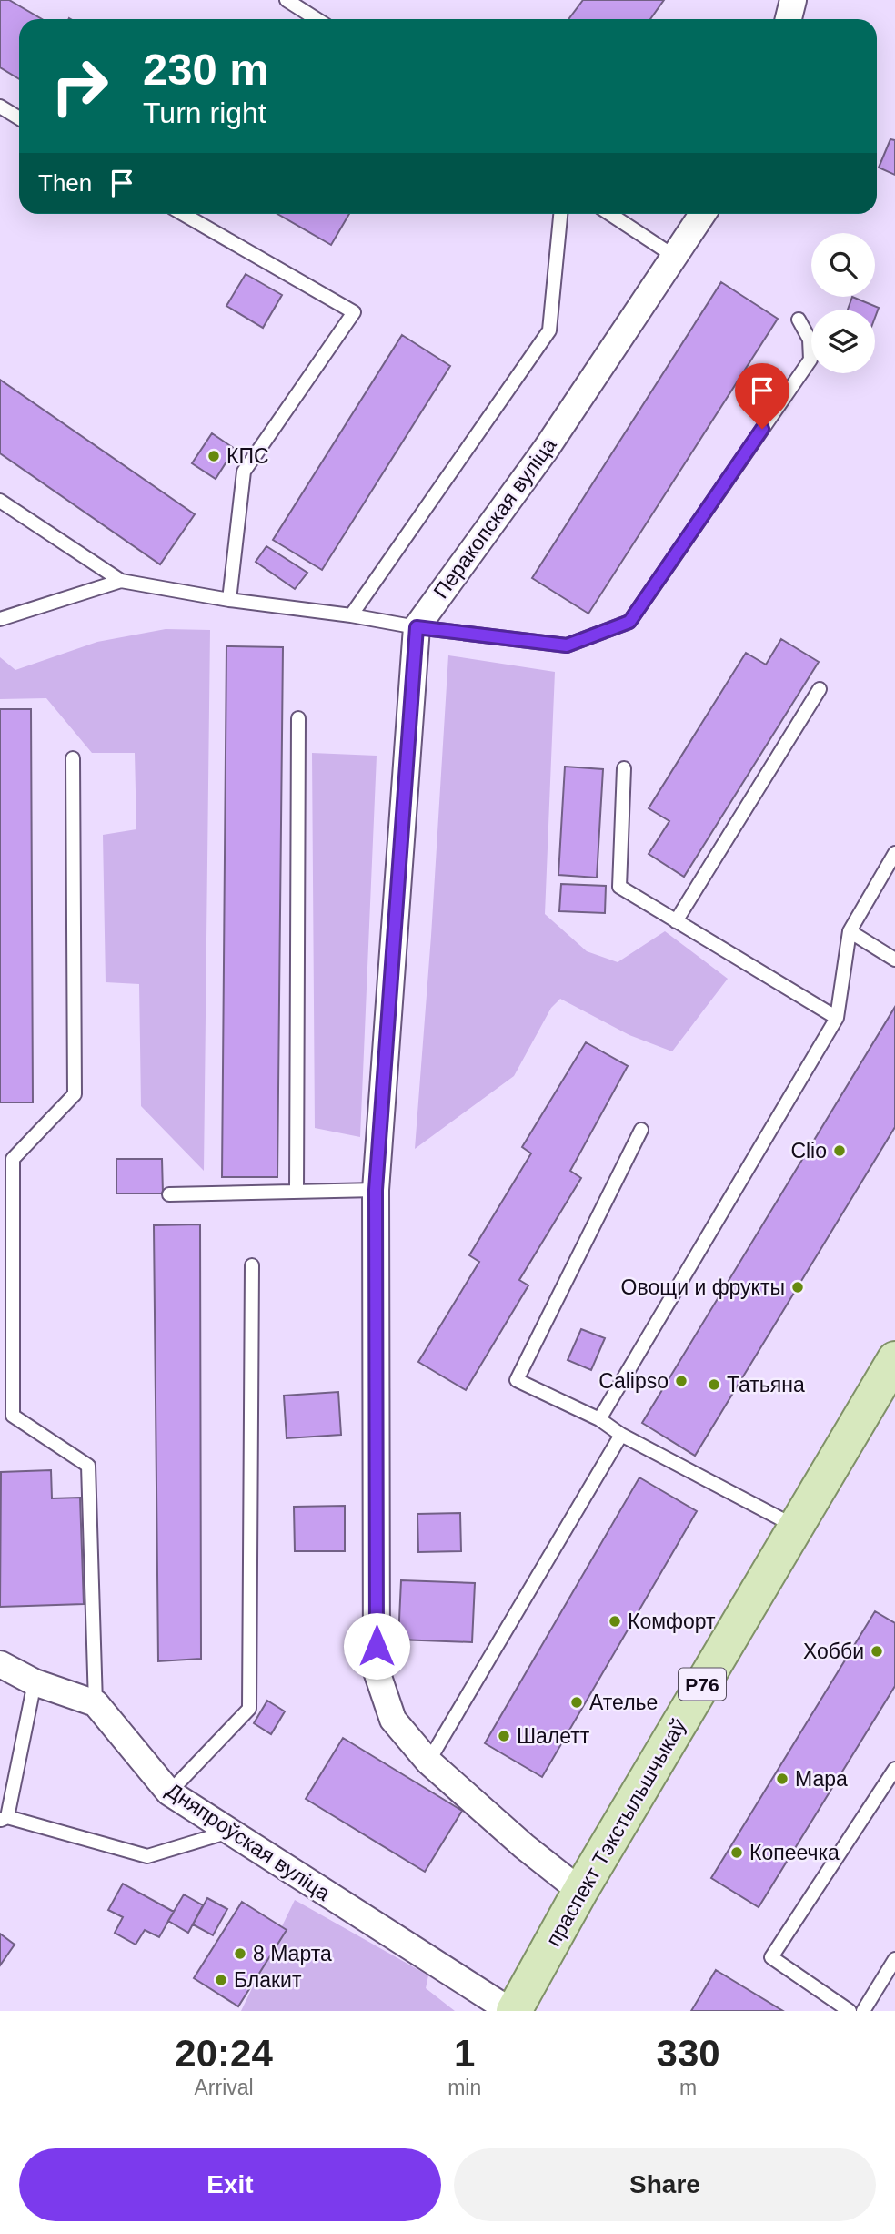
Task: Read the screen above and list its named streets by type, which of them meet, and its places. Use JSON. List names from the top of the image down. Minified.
{"streets":{"main road":["Р76","праспект Тэкстыльшчыкаў"],"street":["Перакопская вуліца","Дняпроўская вуліца"]},"crossings":[["праспект Тэкстыльшчыкаў","Дняпроўская вуліца"]],"places":["КПС","Clio","Овощи и фрукты","Calipso","Татьяна","Комфорт","Хобби","Ателье","Шалетт","Мара","Копеечка","8 Марта","Блакит"],"page":{"turn":["230 m","Turn right"],"then":"Then","eta":["20:24","Arrival","1","min","330","m"],"buttons":["Exit","Share"]}}
